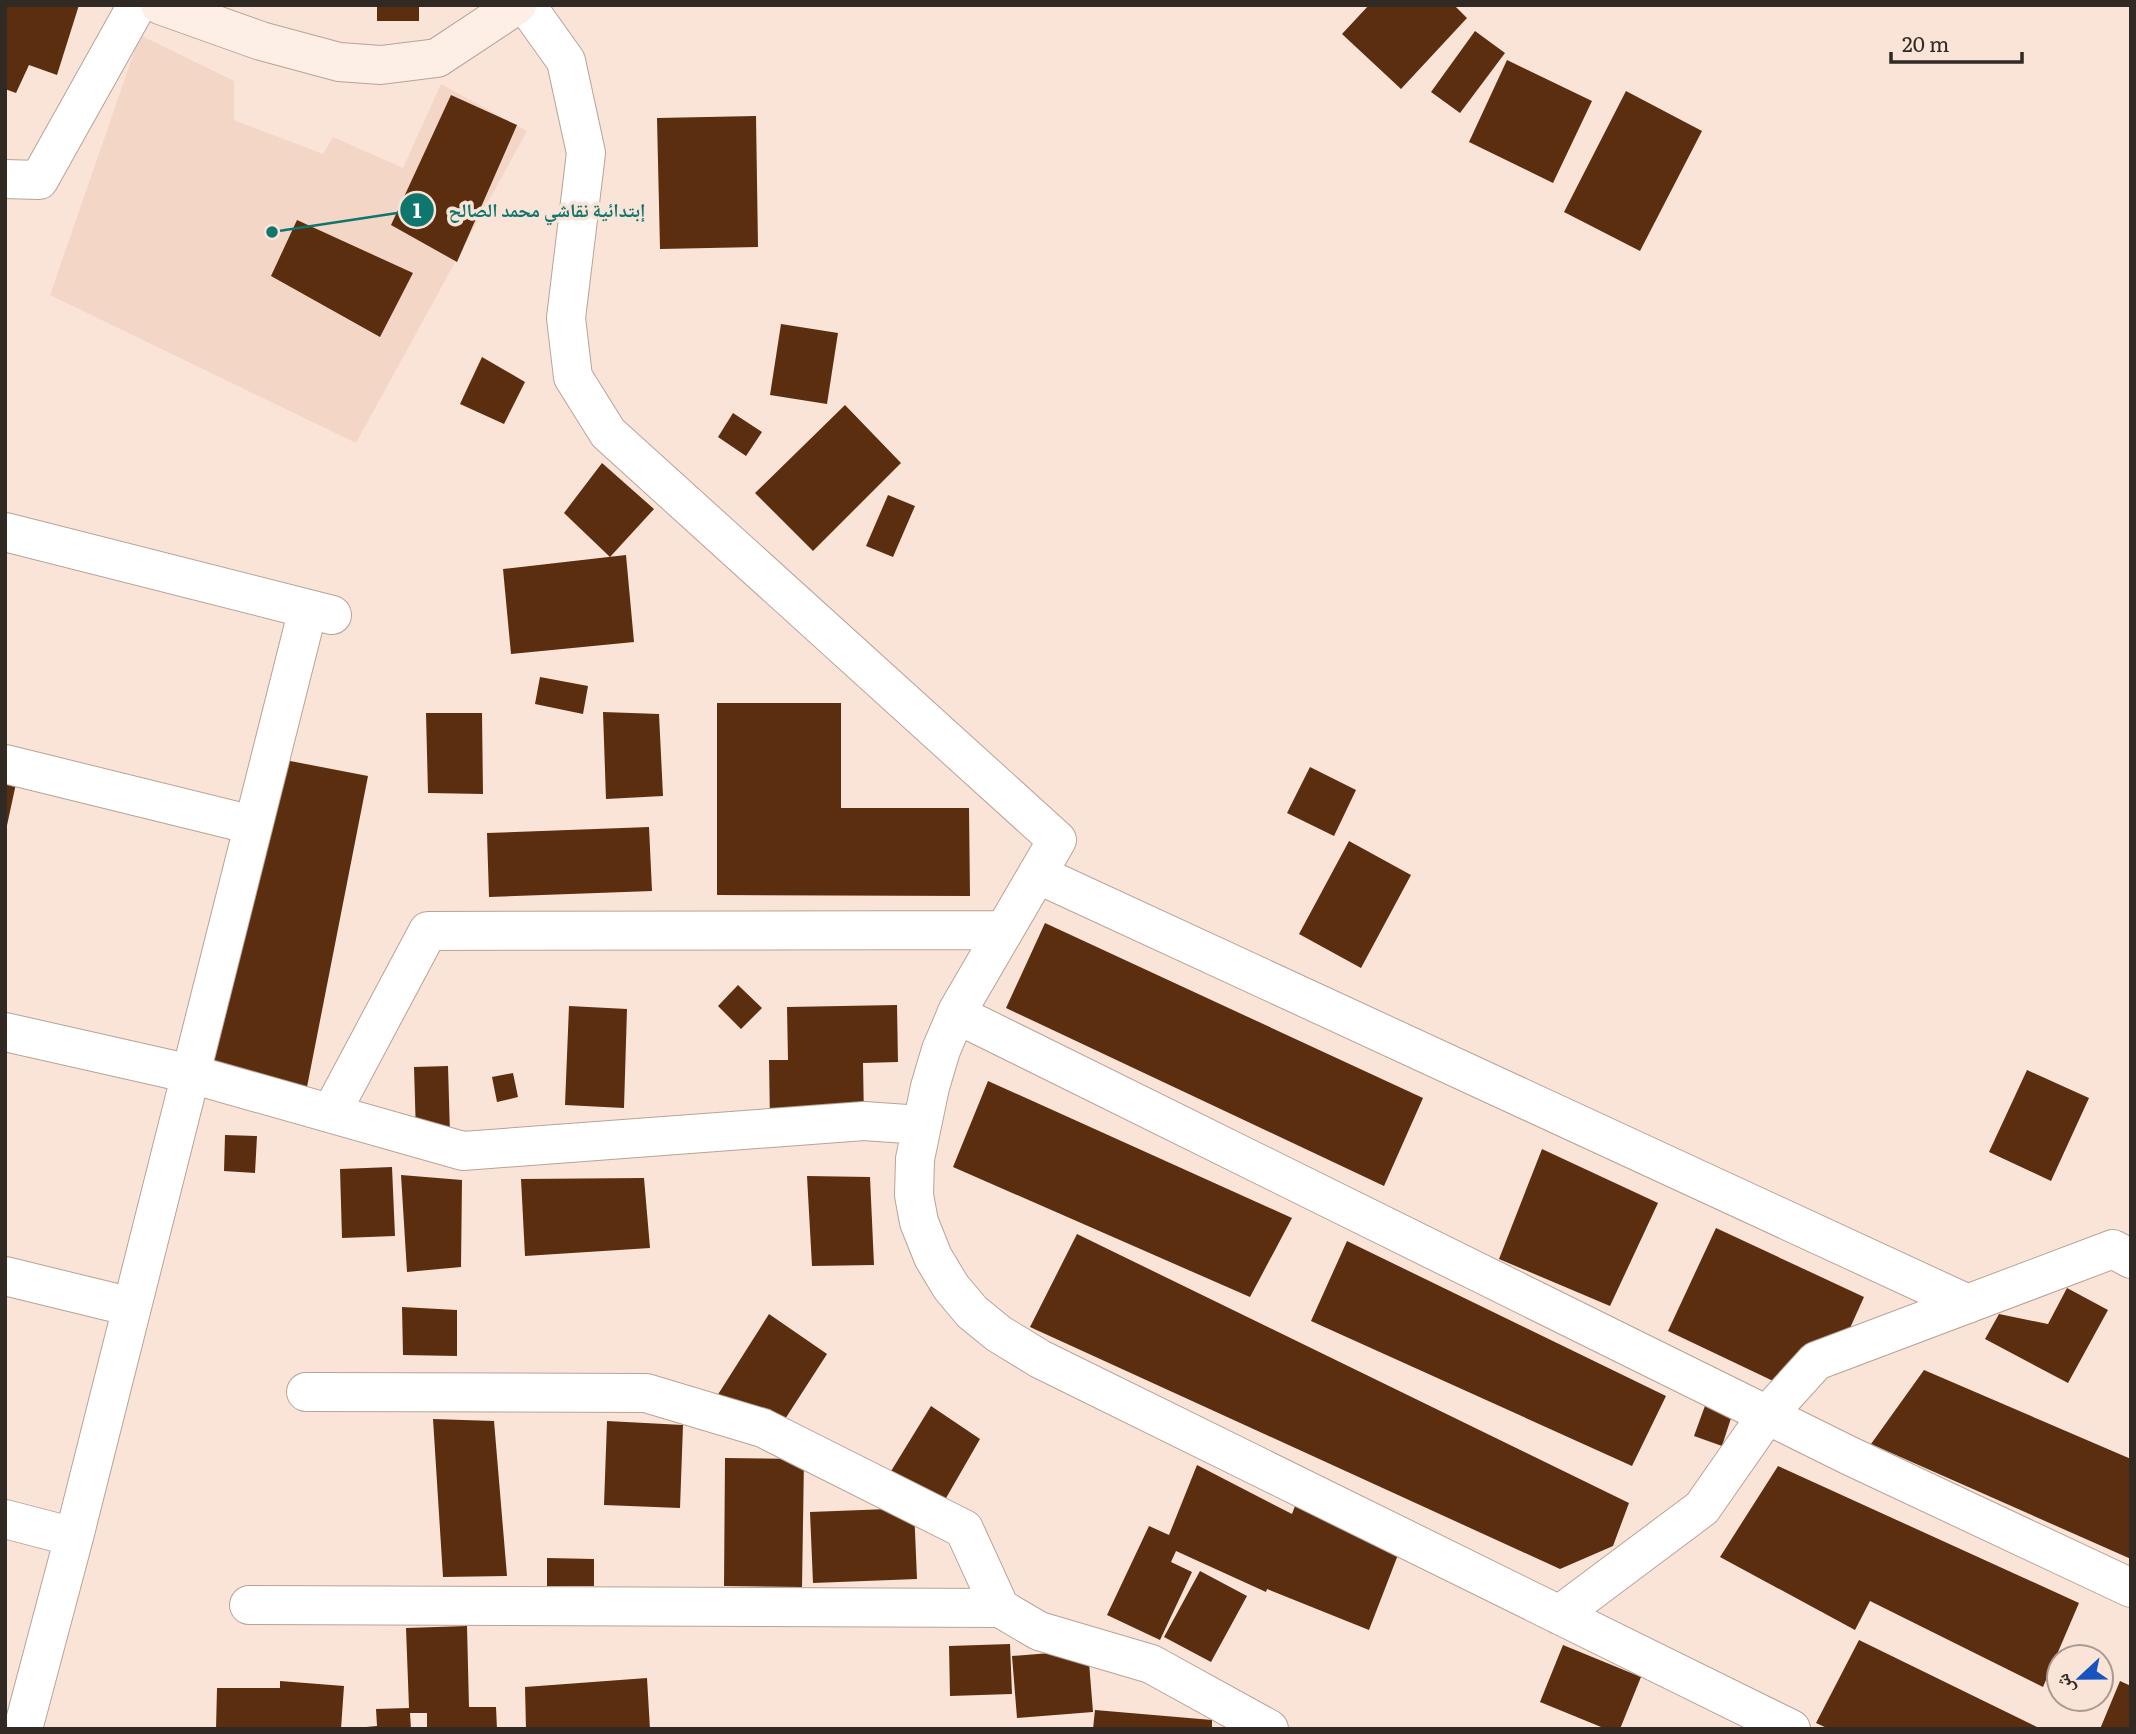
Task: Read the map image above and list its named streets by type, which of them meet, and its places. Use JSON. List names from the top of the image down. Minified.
{"places":["إبتدائية نقاشي محمد الصالح"],"scale_bar":"20 m","north":"left"}
